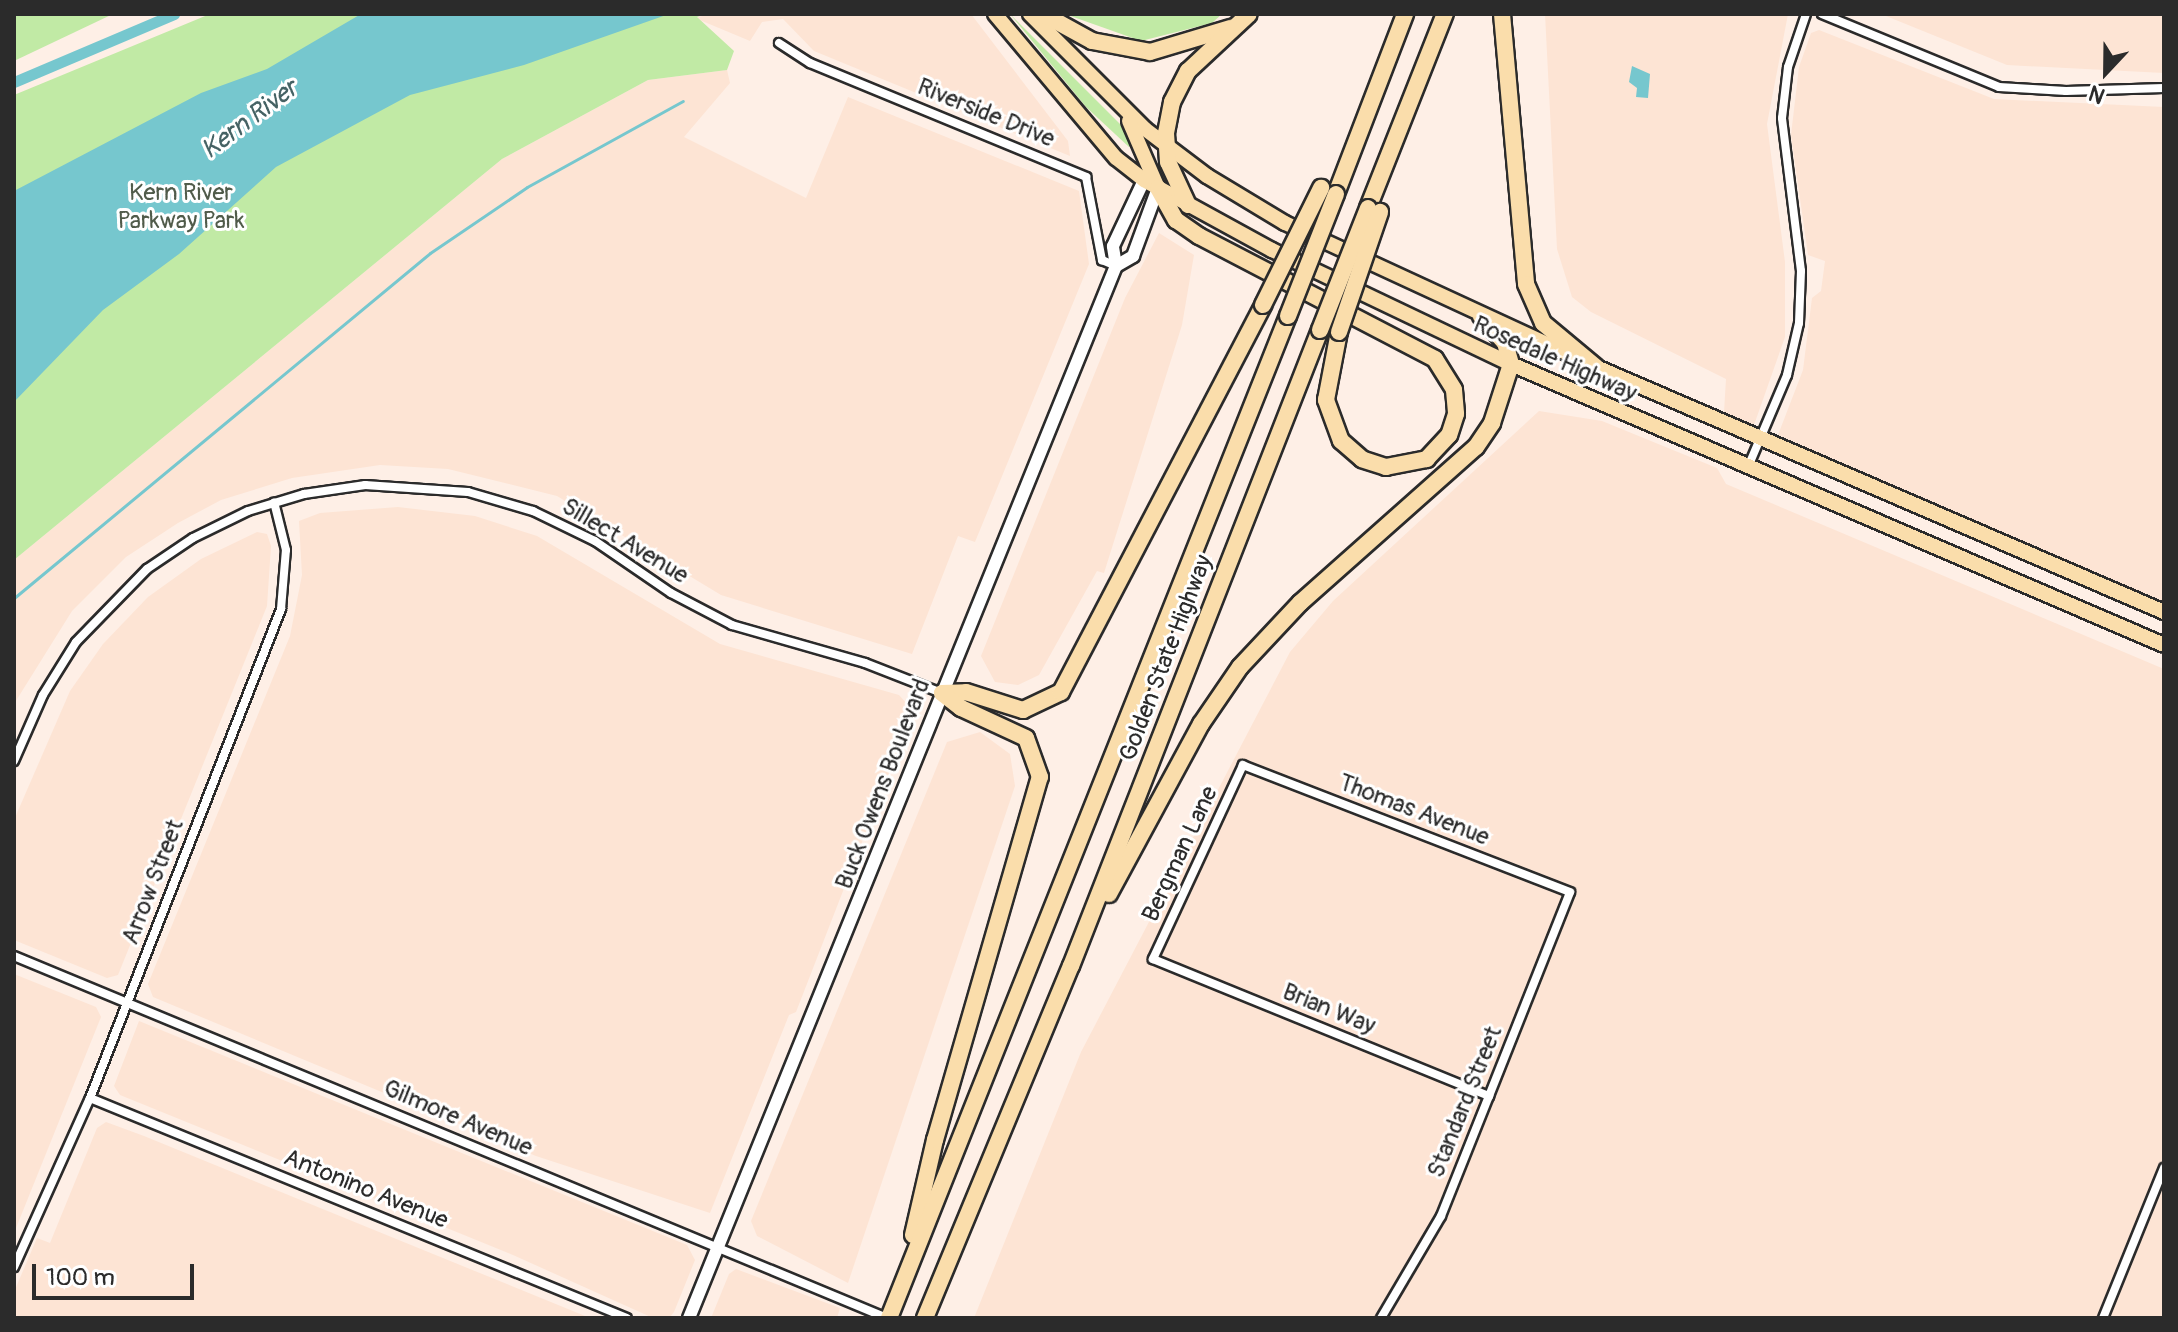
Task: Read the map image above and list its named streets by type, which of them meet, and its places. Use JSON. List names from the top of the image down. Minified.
{"streets":{"highway":["Golden State Highway"],"main road":["Rosedale Highway","Buck Owens Boulevard"],"street":["Riverside Drive","Sillect Avenue","Thomas Avenue","Bergman Lane","Arrow Street","Brian Way","Standard Street","Gilmore Avenue","Antonino Avenue"]},"crossings":[["Riverside Drive","Buck Owens Boulevard"],["Sillect Avenue","Buck Owens Boulevard"],["Sillect Avenue","Arrow Street"],["Golden State Highway","Gilmore Avenue"],["Buck Owens Boulevard","Gilmore Avenue"],["Thomas Avenue","Bergman Lane"],["Thomas Avenue","Standard Street"],["Bergman Lane","Brian Way"],["Arrow Street","Gilmore Avenue"],["Arrow Street","Antonino Avenue"],["Brian Way","Standard Street"]],"water":["Kern River"],"parks":["Kern River Parkway Park"],"scale_bar":"100 m","north":"bottom"}
